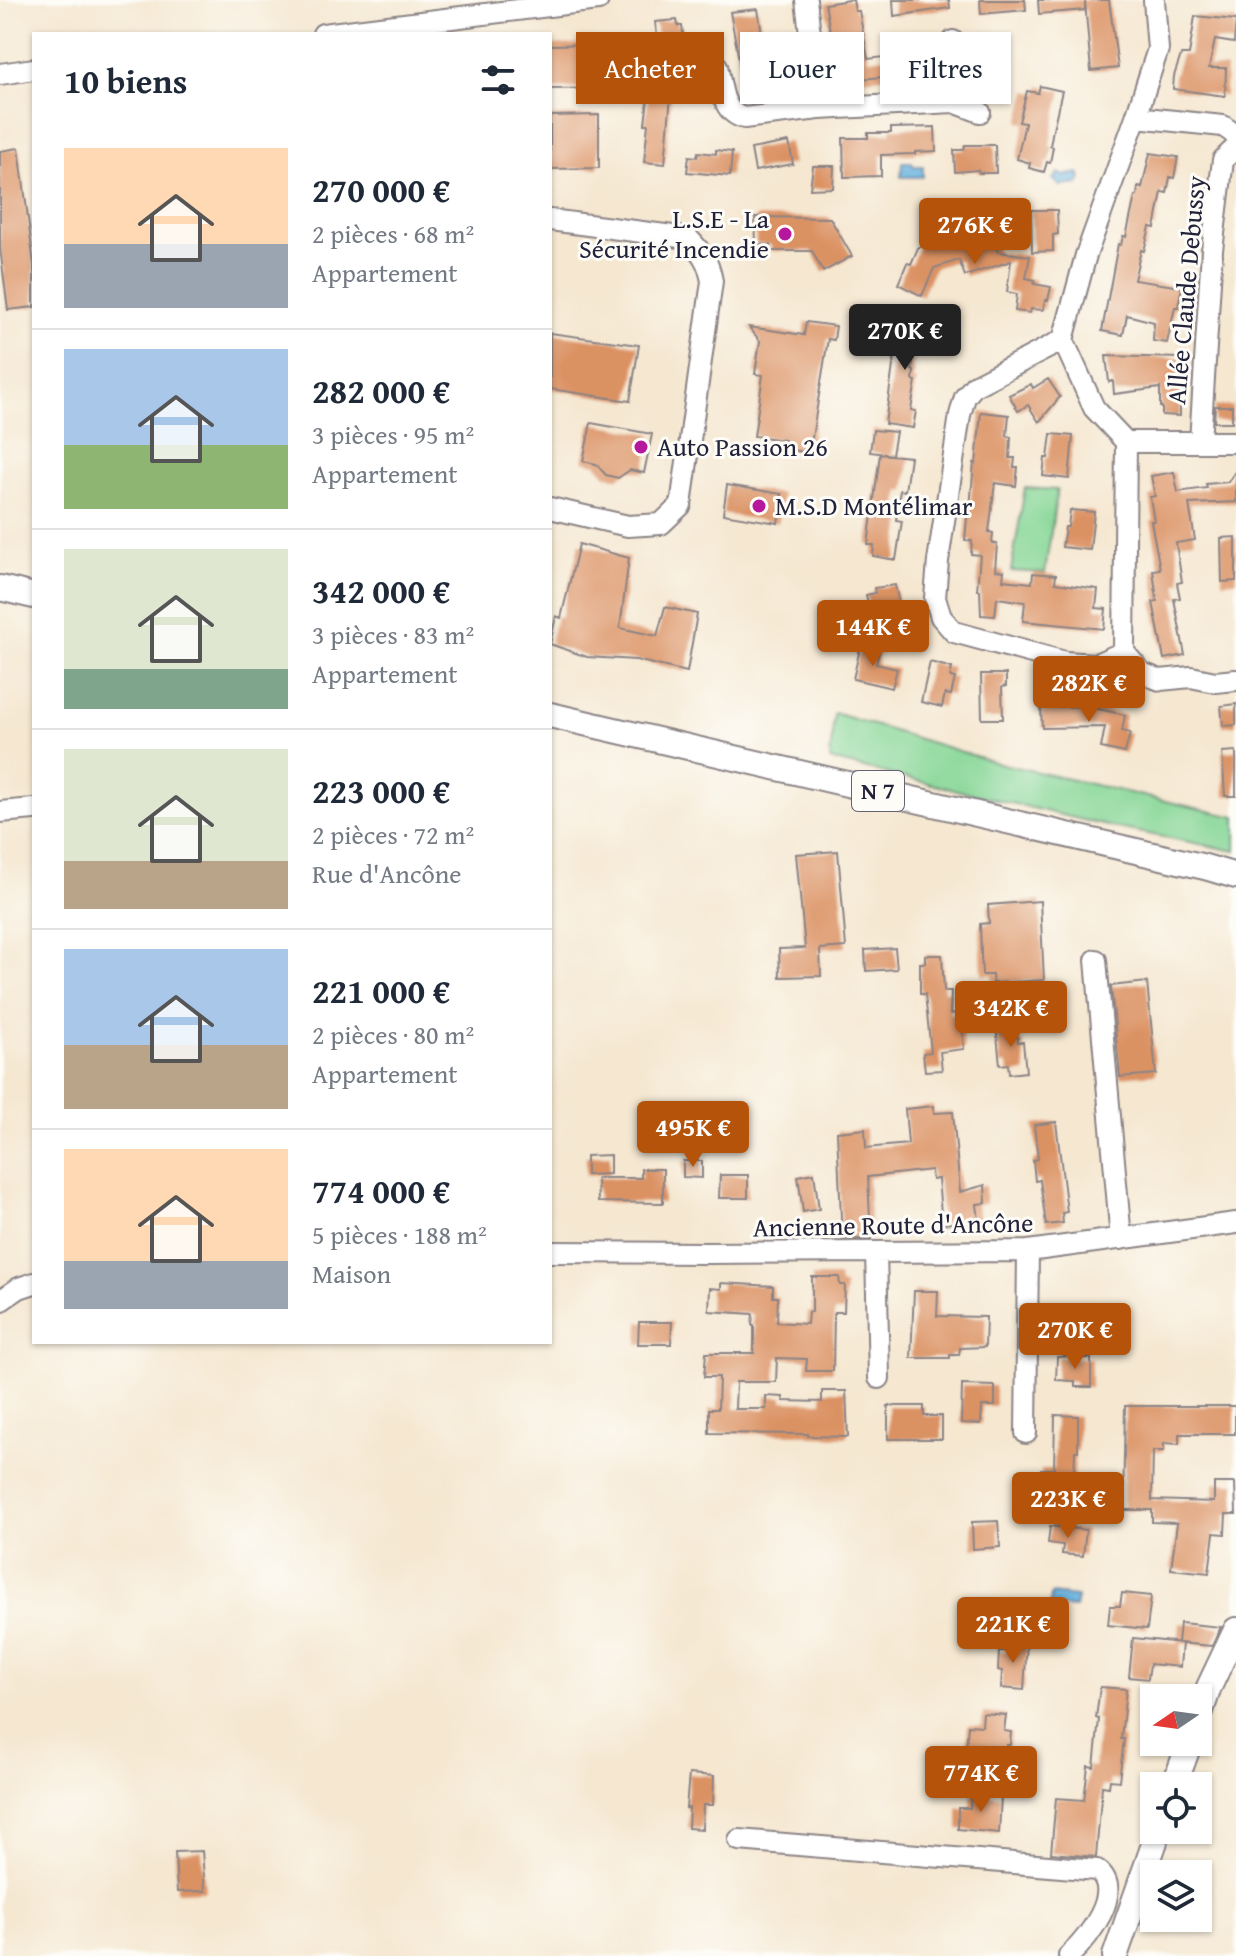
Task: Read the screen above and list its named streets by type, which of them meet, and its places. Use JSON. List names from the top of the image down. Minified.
{"streets":{"main road":["N 7"],"street":["Allée Claude Debussy","Ancienne Route d'Ancône"]},"places":["L.S.E - La Sécurité Incendie","Auto Passion 26","M.S.D Montélimar"],"north":"left","page":{"chip":["Acheter","Louer","Filtres"],"heading":"10 biens","list":[{"name":"270 000 €","note":"2 pièces · 68 m² · Appartement"},{"name":"282 000 €","note":"3 pièces · 95 m² · Appartement"},{"name":"342 000 €","note":"3 pièces · 83 m² · Appartement"},{"name":"223 000 €","note":"2 pièces · 72 m² · Rue d'Ancône"},{"name":"221 000 €","note":"2 pièces · 80 m² · Appartement"},{"name":"774 000 €","note":"5 pièces · 188 m² · Maison"}],"price":["276K €","270K €","144K €","282K €","342K €","495K €","270K €","223K €","221K €","774K €"]}}
